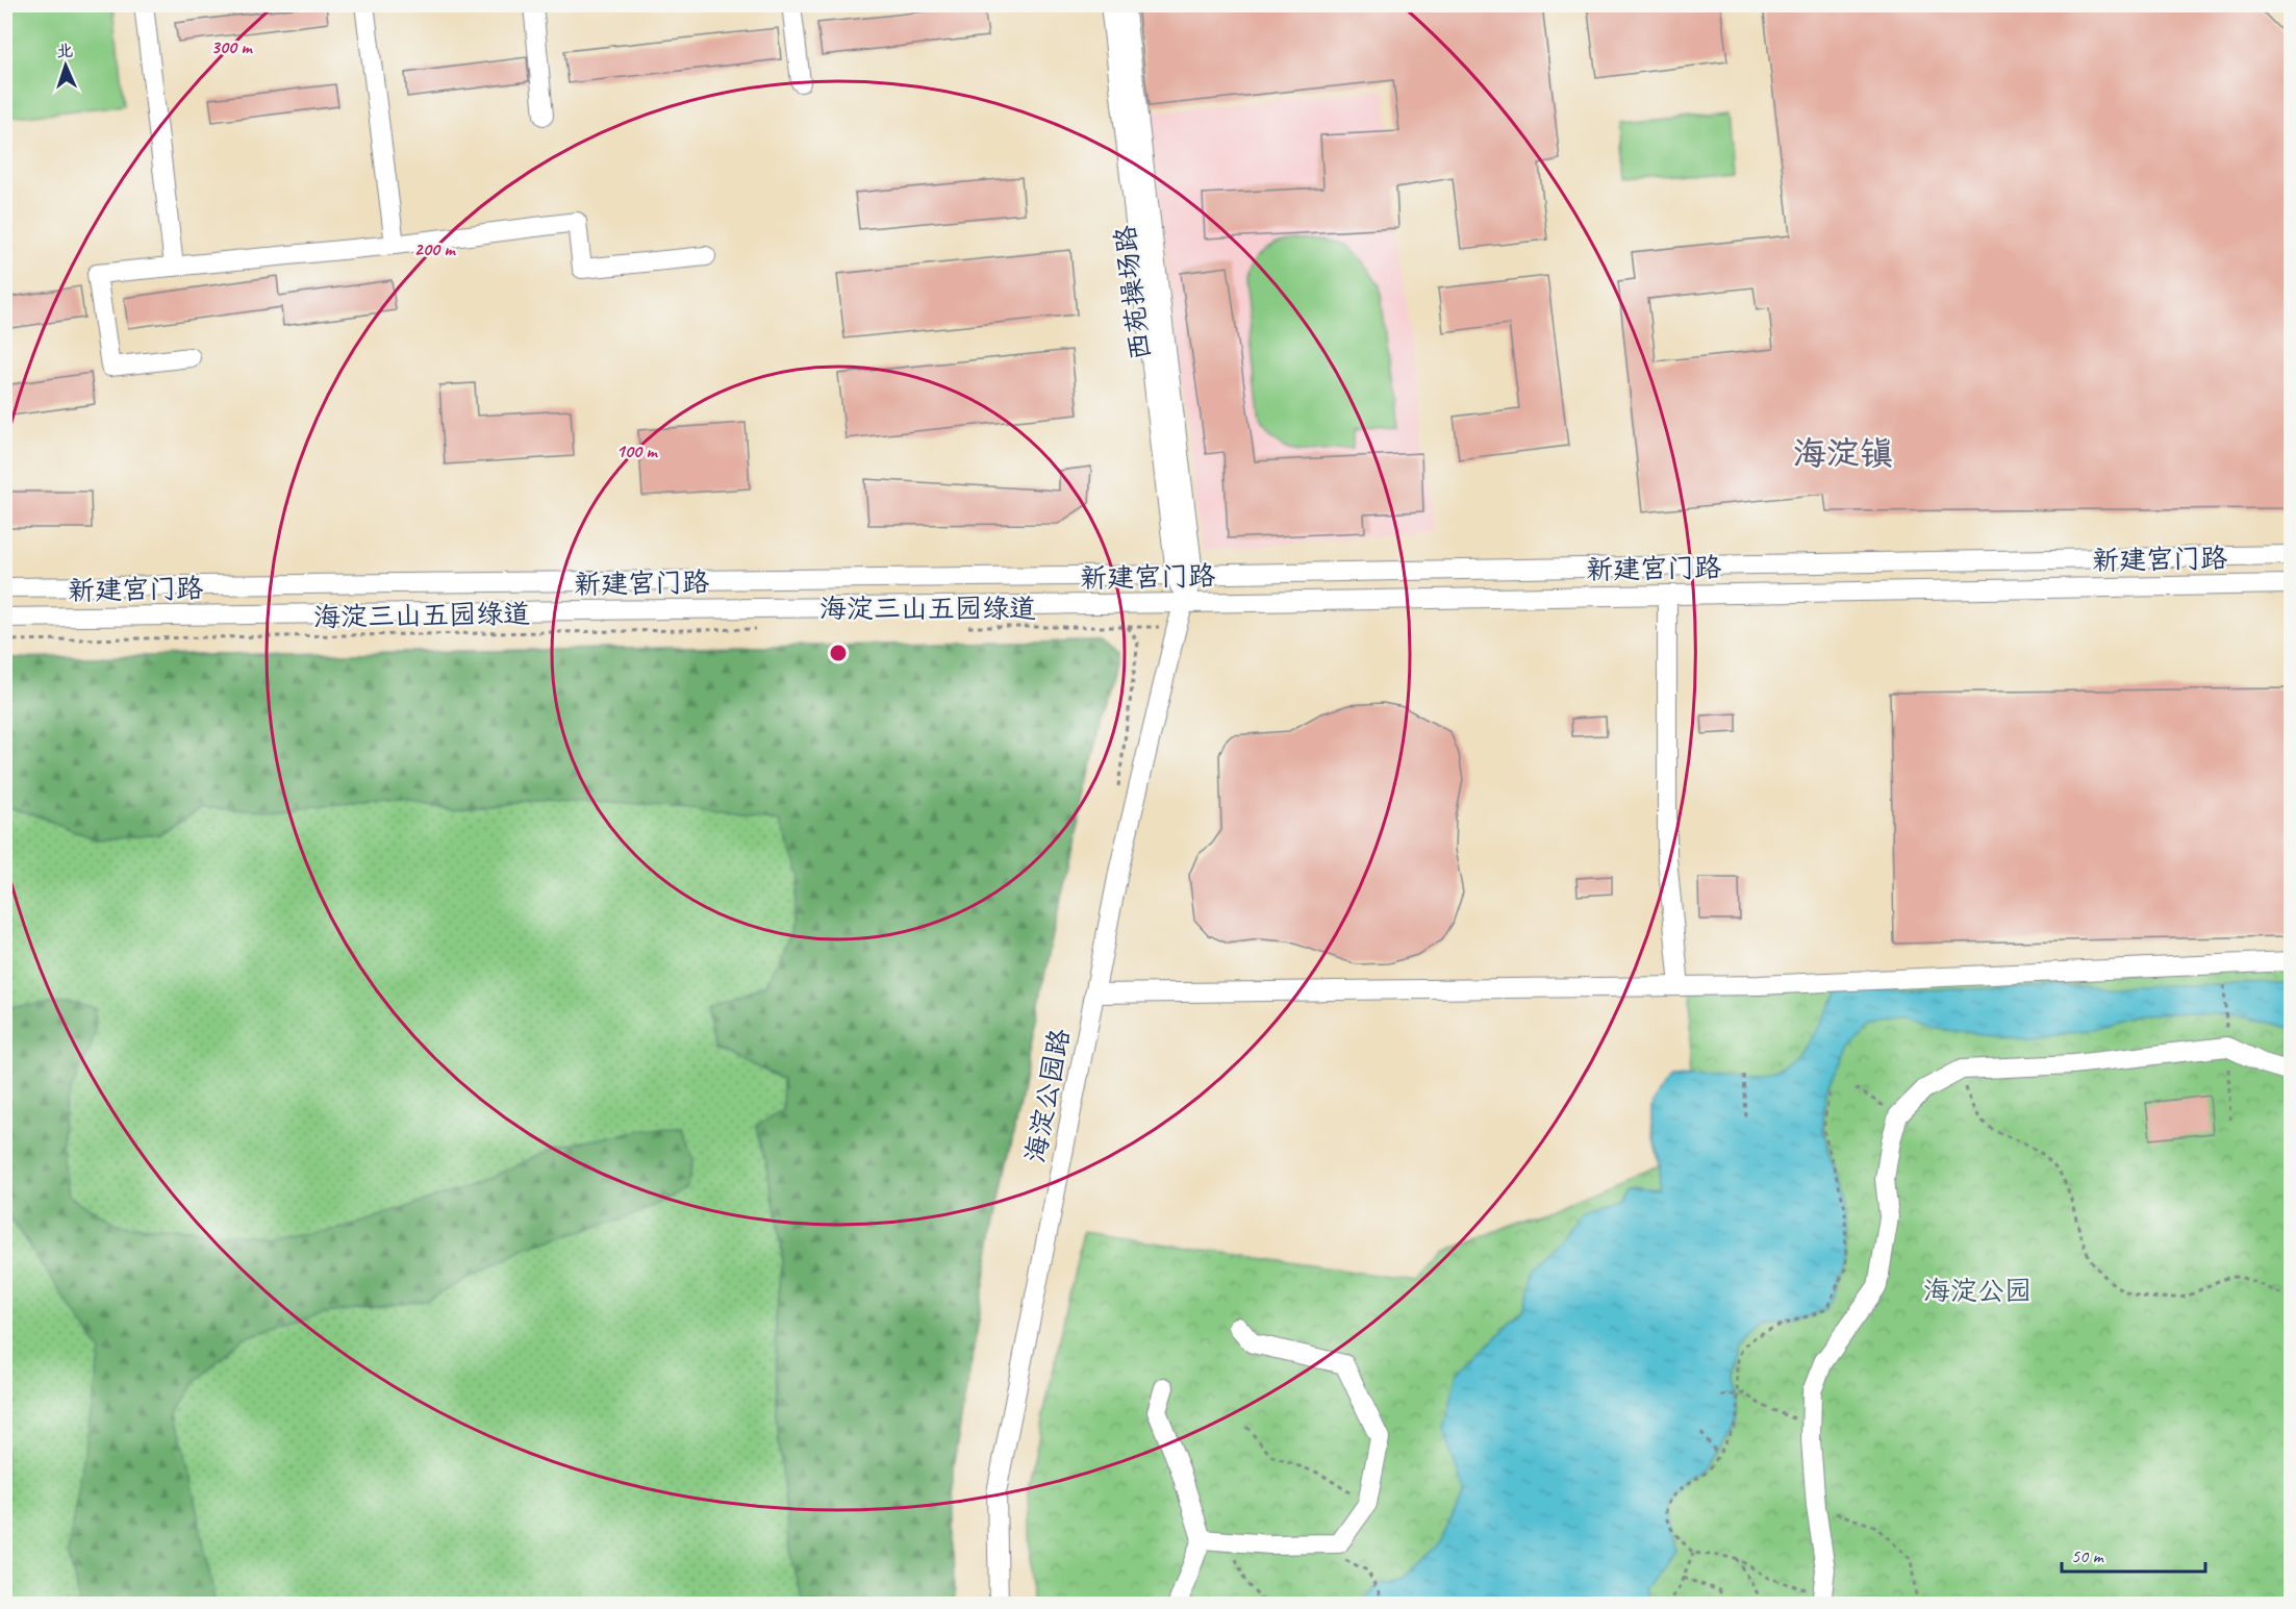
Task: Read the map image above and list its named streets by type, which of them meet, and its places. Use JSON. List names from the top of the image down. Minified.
{"streets":{"street":["西苑操场路","新建宫门路","海淀公园路"],"path":["海淀三山五园绿道"]},"crossings":[["西苑操场路","新建宫门路"],["西苑操场路","海淀公园路"],["新建宫门路","海淀公园路"],["海淀三山五园绿道","海淀公园路"]],"districts":["海淀镇"],"parks":["海淀公园"],"scale_bar":"50 m","north":"top","rings":["300 m","200 m","100 m"]}
